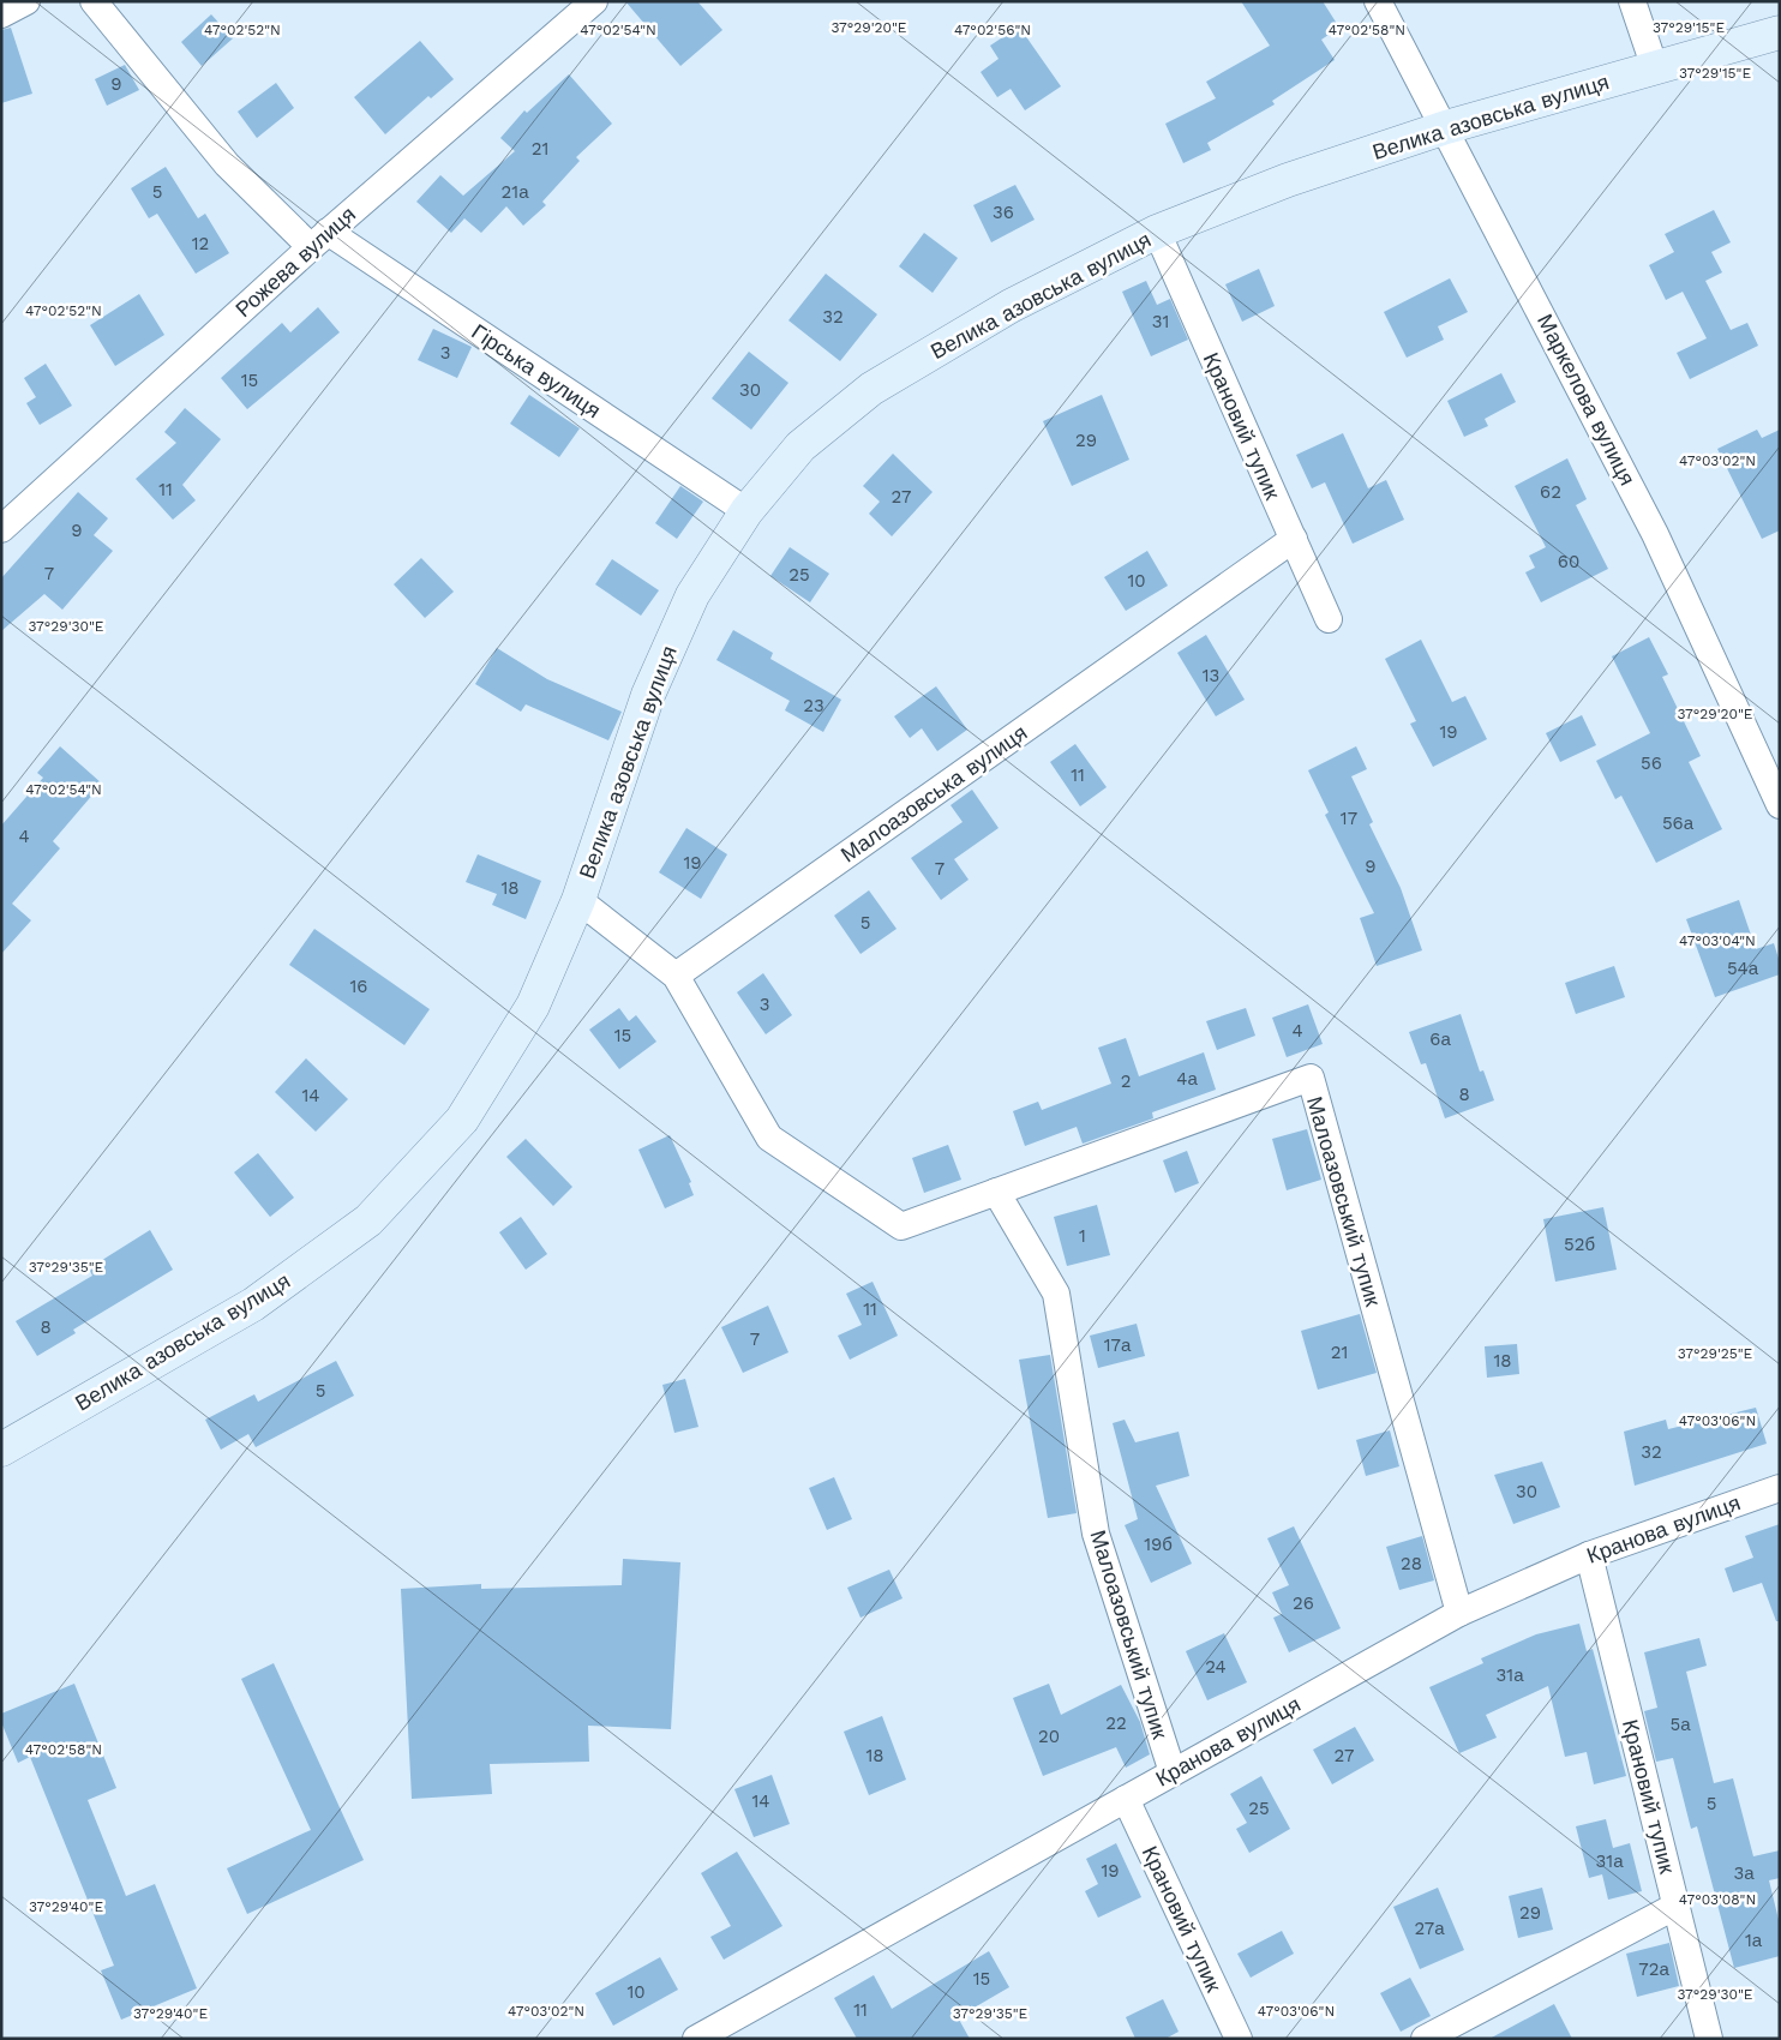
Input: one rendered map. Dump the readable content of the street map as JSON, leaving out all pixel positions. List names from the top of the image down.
{
  "streets": {
    "street": [
      "Велика азовська вулиця",
      "Рожева вулиця",
      "Гірська вулиця",
      "Маркелова вулиця",
      "Крановий тупик",
      "Малоазовська вулиця",
      "Малоазовський тупик",
      "Кранова вулиця"
    ]
  },
  "crossings": [
    ["Велика азовська вулиця", "Гірська вулиця"],
    ["Велика азовська вулиця", "Маркелова вулиця"],
    ["Велика азовська вулиця", "Крановий тупик"],
    ["Рожева вулиця", "Гірська вулиця"],
    ["Крановий тупик", "Малоазовська вулиця"],
    ["Крановий тупик", "Кранова вулиця"],
    ["Малоазовська вулиця", "Малоазовський тупик"],
    ["Малоазовський тупик", "Кранова вулиця"]
  ],
  "house_numbers": [
    "9",
    "21",
    "5",
    "21а",
    "36",
    "12",
    "32",
    "31",
    "3",
    "15",
    "30",
    "29",
    "11",
    "62",
    "27",
    "9",
    "60",
    "7",
    "25",
    "10",
    "13",
    "23",
    "19",
    "56",
    "11",
    "17",
    "56а",
    "4",
    "19",
    "9",
    "7",
    "18",
    "5",
    "54а",
    "16",
    "3",
    "4",
    "15",
    "6а",
    "4а",
    "2",
    "8",
    "14",
    "1",
    "52б",
    "11",
    "8",
    "7",
    "17а",
    "21",
    "18",
    "5",
    "32",
    "30",
    "19б",
    "28",
    "26",
    "24",
    "31а",
    "22",
    "5а",
    "20",
    "18",
    "27",
    "14",
    "5",
    "25",
    "31а",
    "19",
    "3а",
    "29",
    "27а",
    "1а",
    "72а",
    "15",
    "10",
    "11"
  ],
  "coordinates": [
    "37°29'20\"E",
    "37°29'15\"E",
    "47°02'54\"N",
    "47°02'56\"N",
    "47°02'52\"N",
    "47°02'58\"N",
    "47°03'02\"N",
    "37°29'30\"E",
    "47°03'04\"N",
    "37°29'35\"E",
    "37°29'25\"E",
    "47°03'06\"N",
    "47°03'08\"N",
    "37°29'40\"E"
  ]
}
